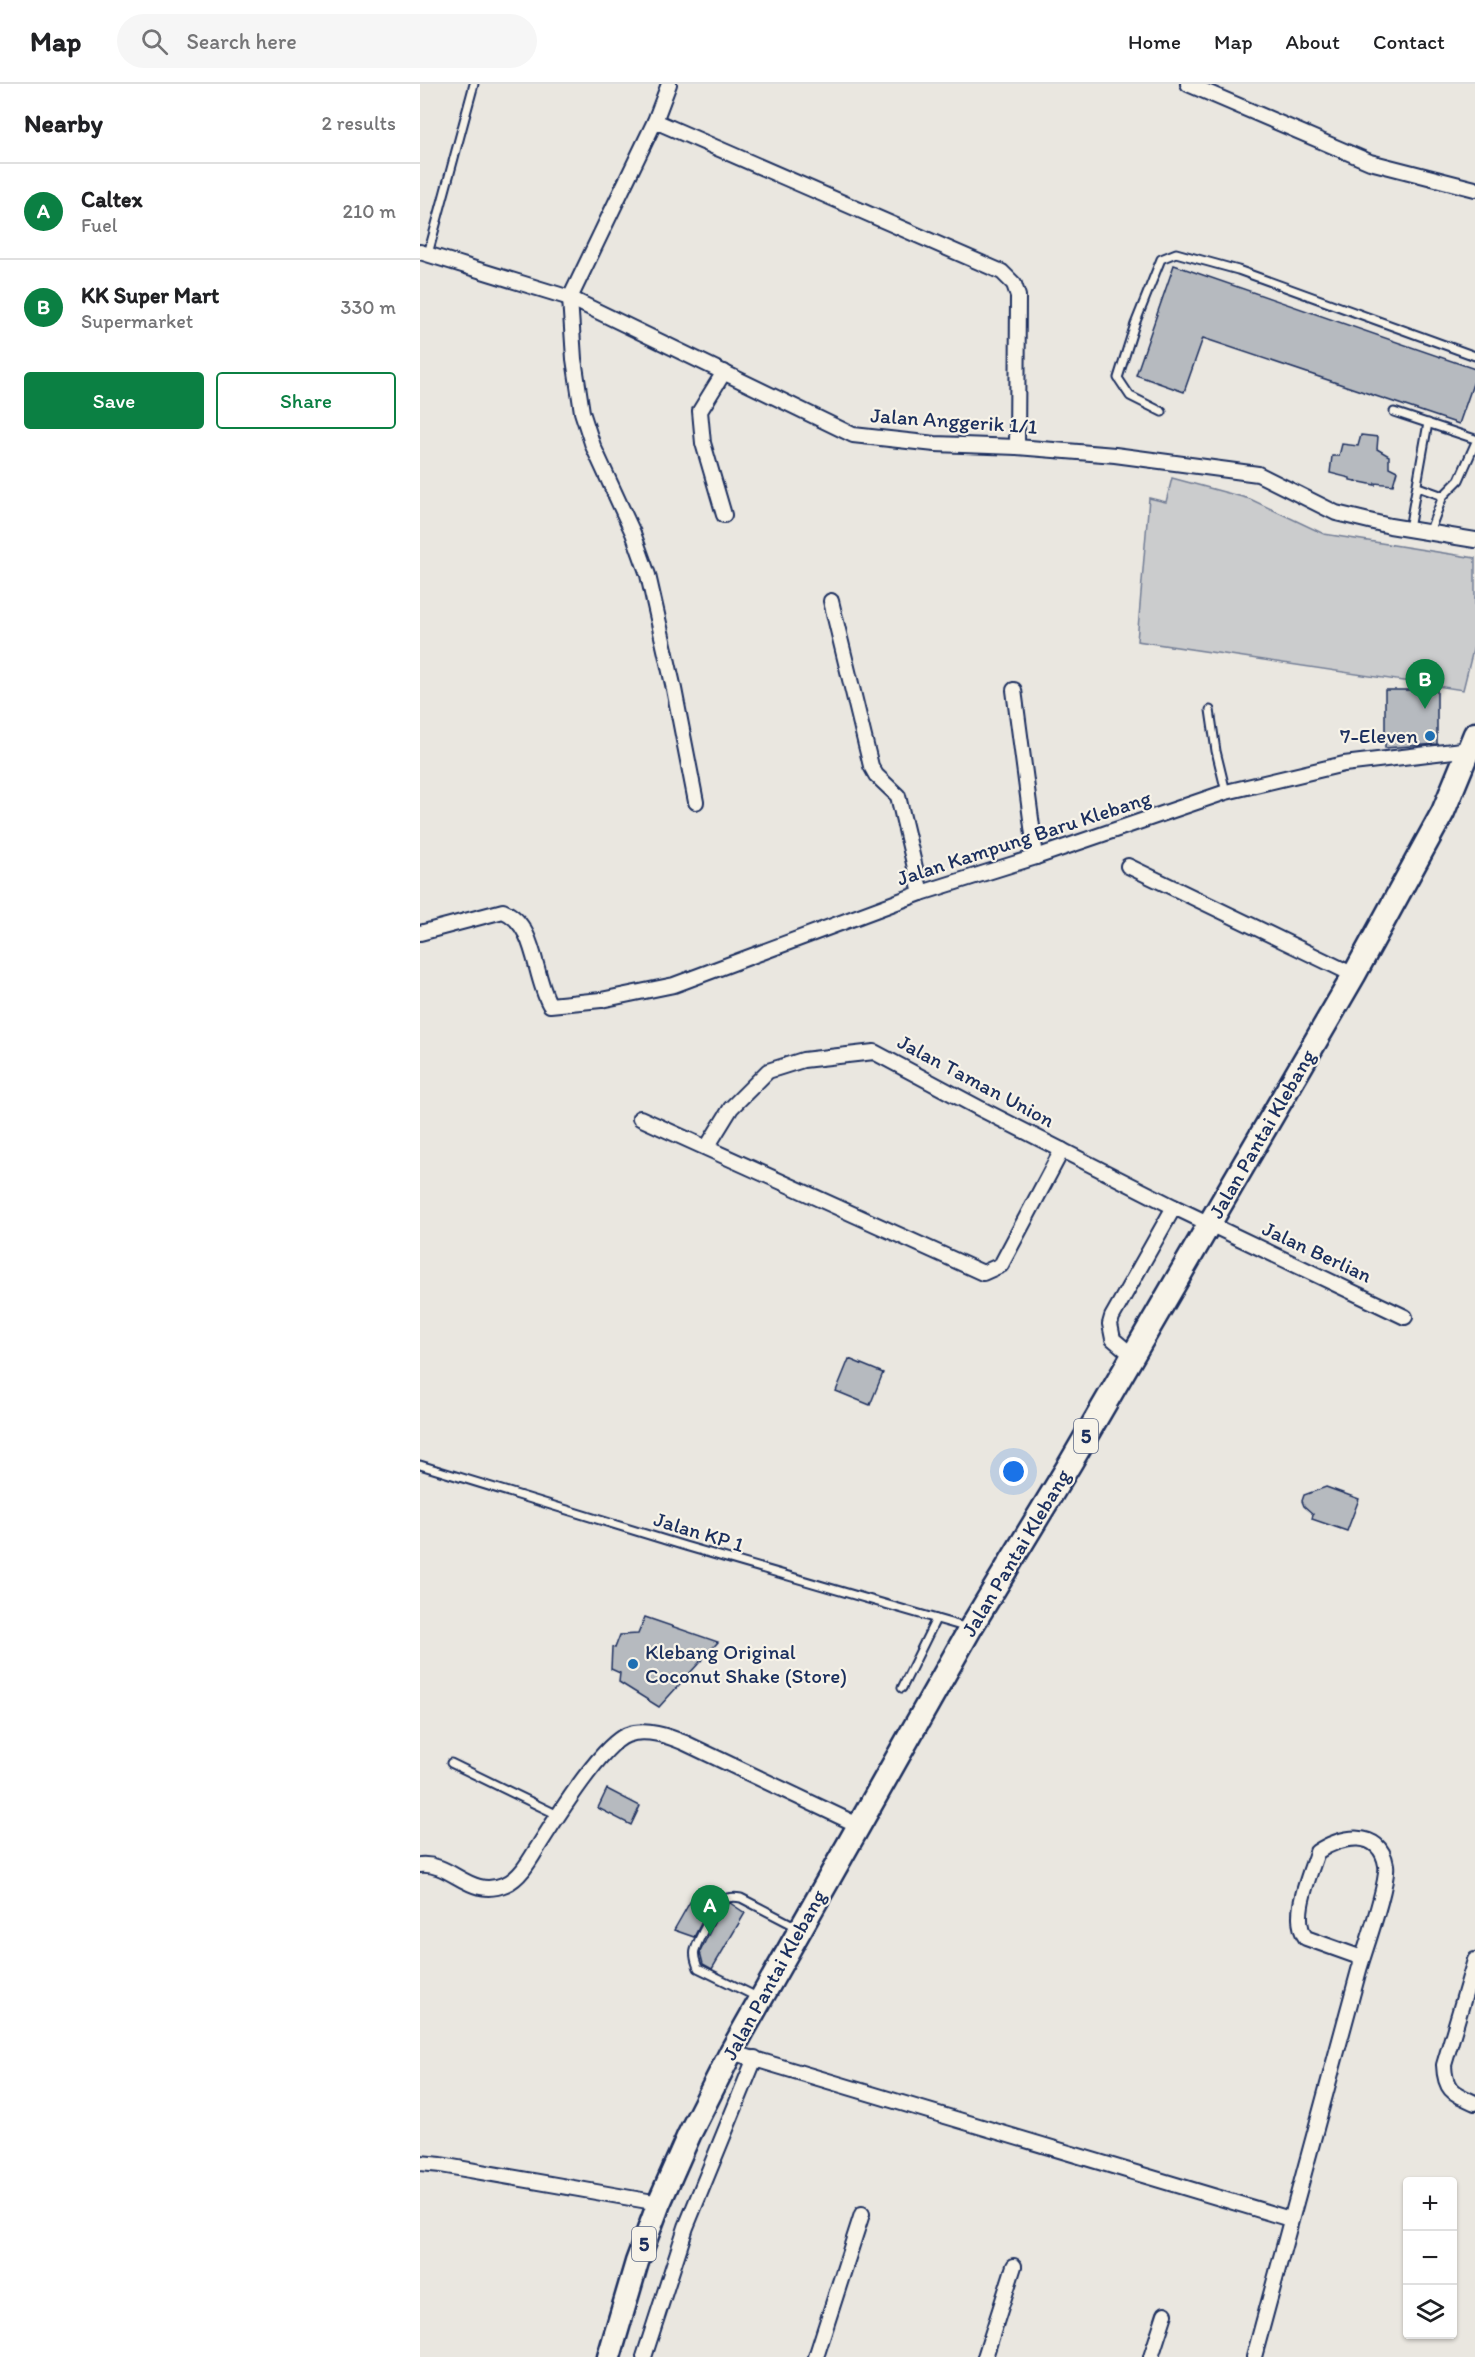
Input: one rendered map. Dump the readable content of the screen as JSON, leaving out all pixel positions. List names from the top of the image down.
{
  "streets": {
    "highway": ["Jalan Pantai Klebang", "5"],
    "street": [
      "Jalan Anggerik 1/1",
      "Jalan Kampung Baru Klebang",
      "Jalan Taman Union",
      "Jalan Berlian"
    ],
    "lane": ["Jalan KP 1"]
  },
  "crossings": [
    ["Jalan Kampung Baru Klebang", "Jalan Pantai Klebang"],
    ["Jalan Taman Union", "Jalan Pantai Klebang"],
    ["Jalan Taman Union", "Jalan Berlian"],
    ["Jalan Pantai Klebang", "Jalan Berlian"],
    ["Jalan Pantai Klebang", "Jalan KP 1"]
  ],
  "places": ["7-Eleven", "Klebang Original Coconut Shake (Store)"],
  "page": {
    "header": "Map",
    "search": "Search here",
    "nav": [
      "Home",
      "Map",
      "About",
      "Contact"
    ],
    "heading": ["Nearby", "2 results"],
    "list": [
      {
        "mark": "A",
        "name": "Caltex",
        "note": "Fuel",
        "value": "210 m"
      },
      {
        "mark": "B",
        "name": "KK Super Mart",
        "note": "Supermarket",
        "value": "330 m"
      }
    ],
    "buttons": ["Save", "Share"],
    "pins": ["B", "A"],
    "map_buttons": ["+", "−"]
  }
}
